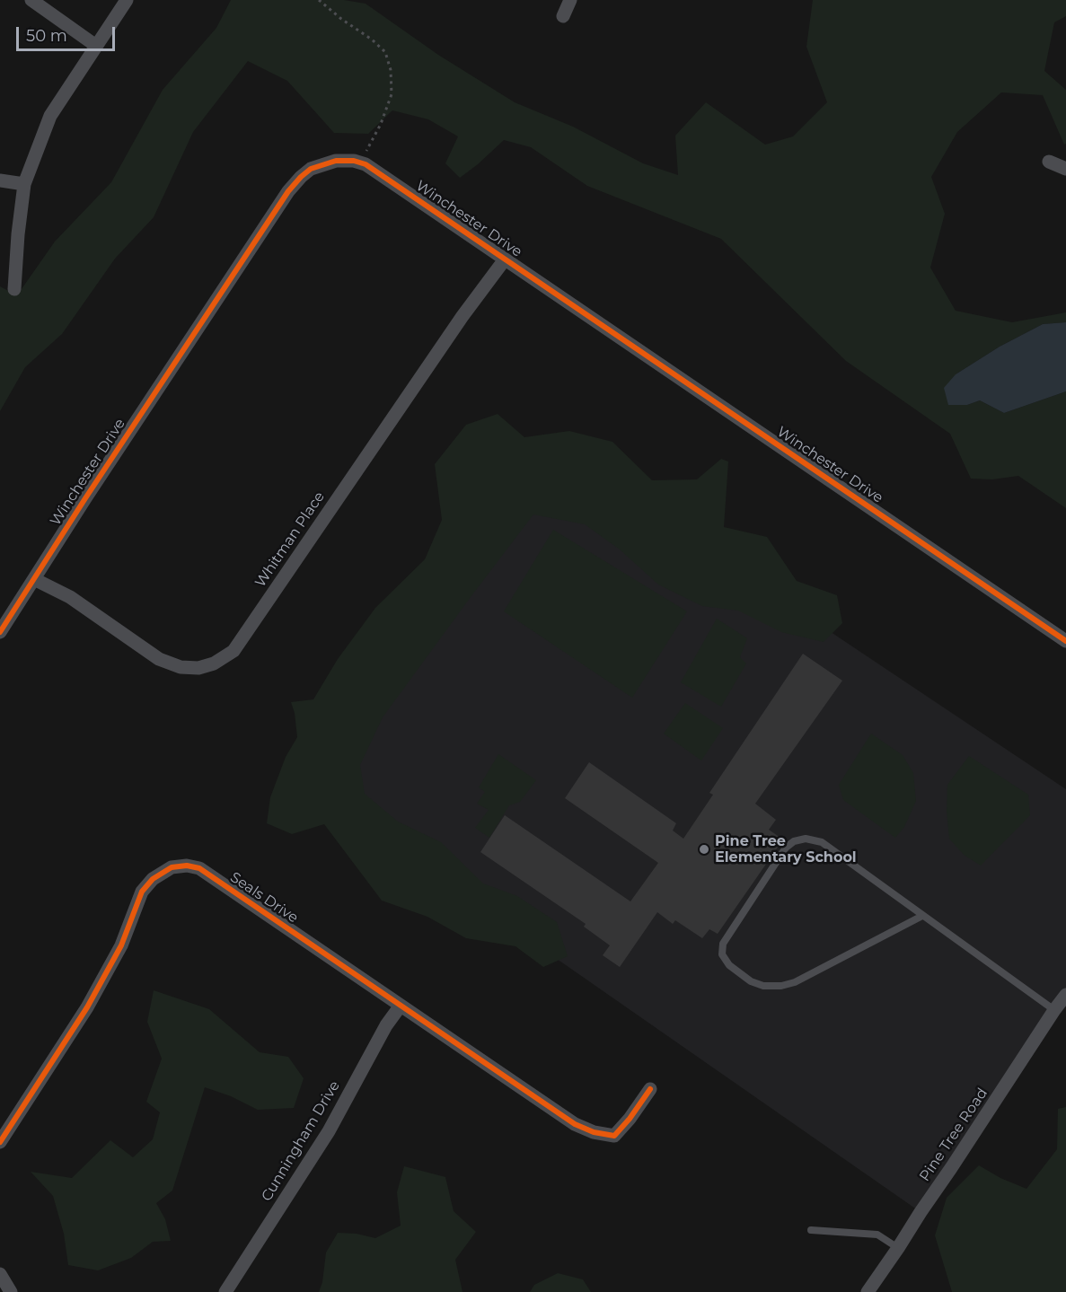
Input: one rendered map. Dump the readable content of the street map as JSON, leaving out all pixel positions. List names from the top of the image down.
{
  "streets": {
    "street": [
      "Winchester Drive",
      "Whitman Place",
      "Seals Drive",
      "Pine Tree Road",
      "Cunningham Drive"
    ]
  },
  "crossings": [
    ["Winchester Drive", "Whitman Place"],
    ["Seals Drive", "Cunningham Drive"]
  ],
  "places": ["Pine Tree Elementary School"],
  "scale_bar": "50 m"
}
